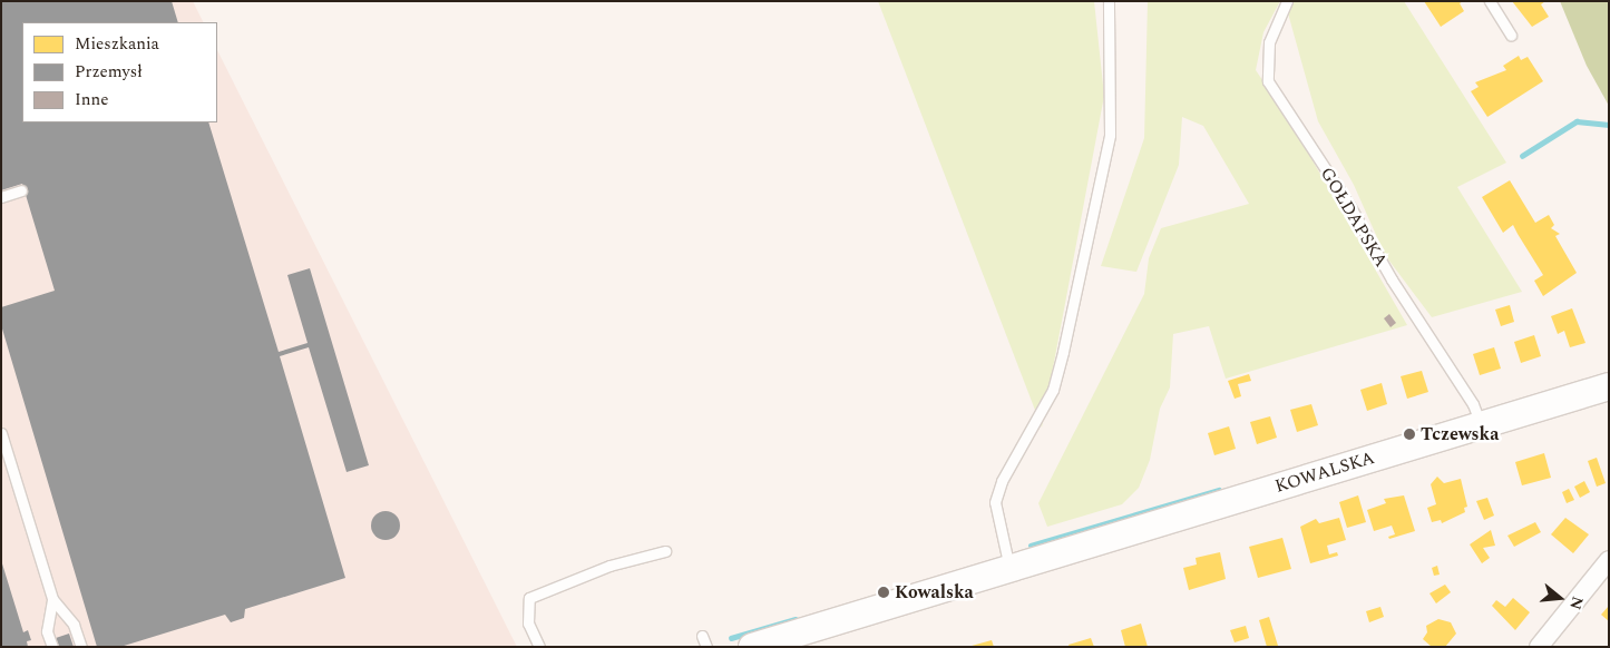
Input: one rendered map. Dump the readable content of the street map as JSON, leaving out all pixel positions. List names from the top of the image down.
{
  "streets": {
    "street": ["KOWALSKA"],
    "lane": ["GOŁDAPSKA"]
  },
  "crossings": [
    ["GOŁDAPSKA", "KOWALSKA"]
  ],
  "places": ["Tczewska", "Kowalska"],
  "legend": ["Mieszkania", "Przemysł", "Inne"],
  "north": "right"
}
